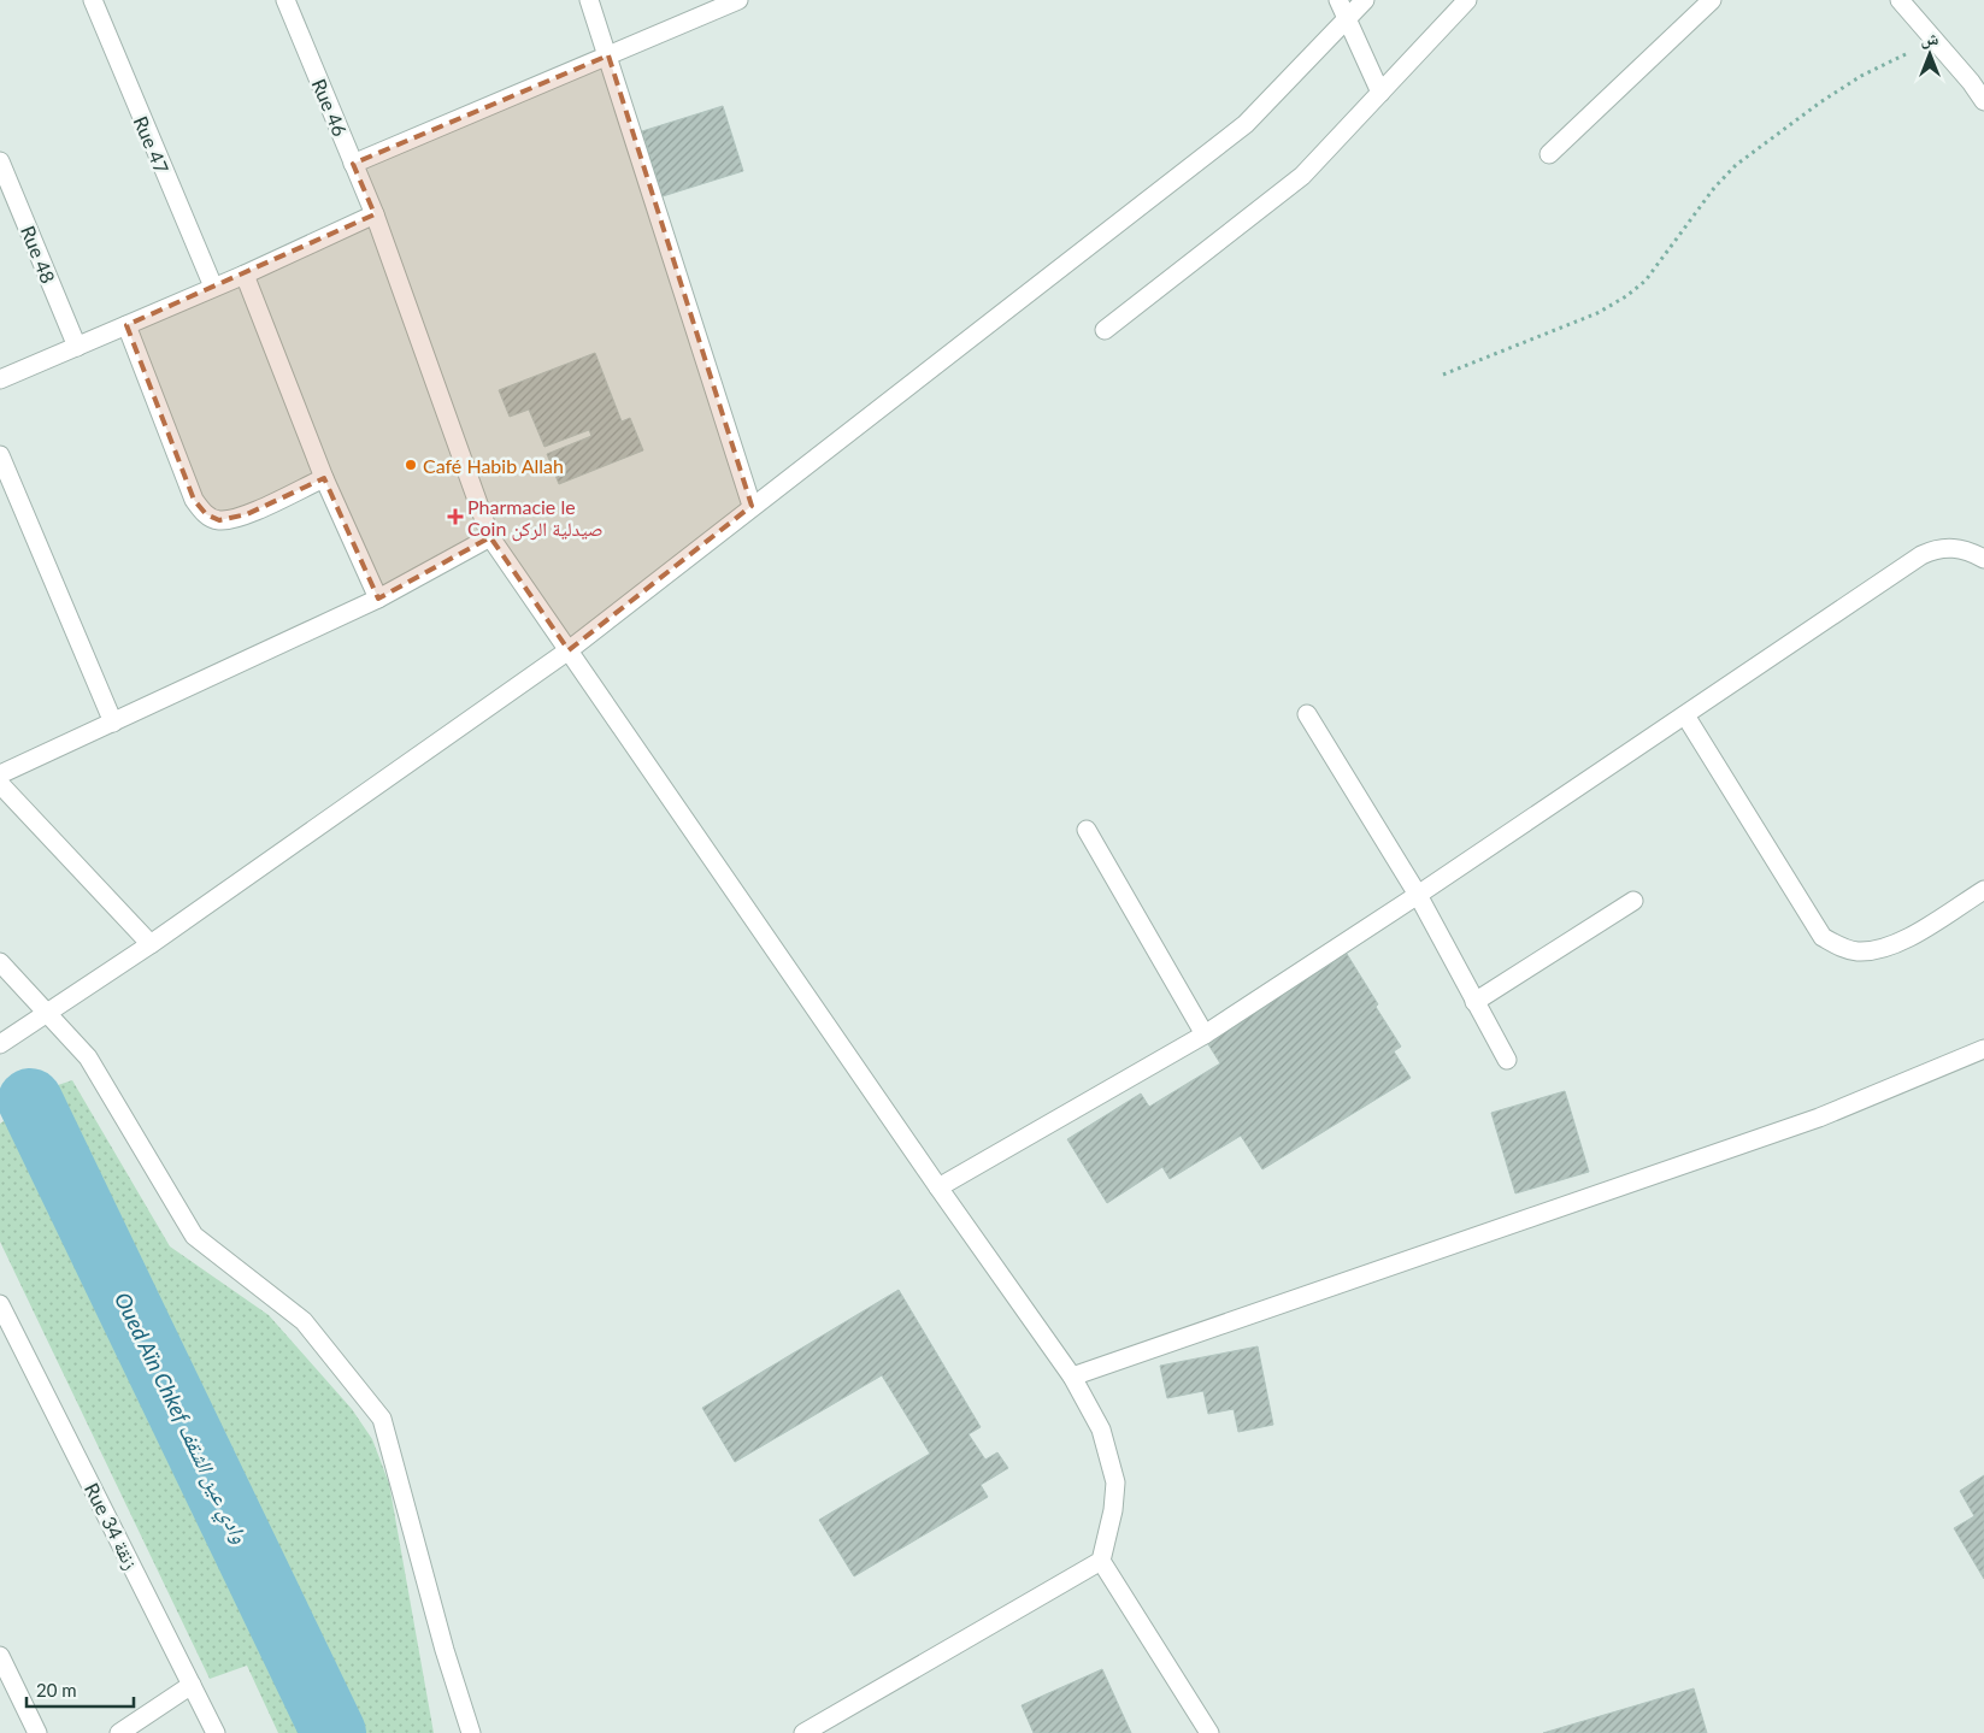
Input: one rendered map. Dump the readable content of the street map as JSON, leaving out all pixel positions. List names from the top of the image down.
{
  "streets": {
    "street": [
      "Rue 46",
      "Rue 47",
      "Rue 48",
      "Rue 34 زنقة"
    ]
  },
  "water": ["Oued Aïn Chkef وادي عين الشقف"],
  "places": {
    "other": ["Café Habib Allah"],
    "health": ["Pharmacie le Coin صيدلية الركن"]
  },
  "scale_bar": "20 m",
  "north": "top"
}
